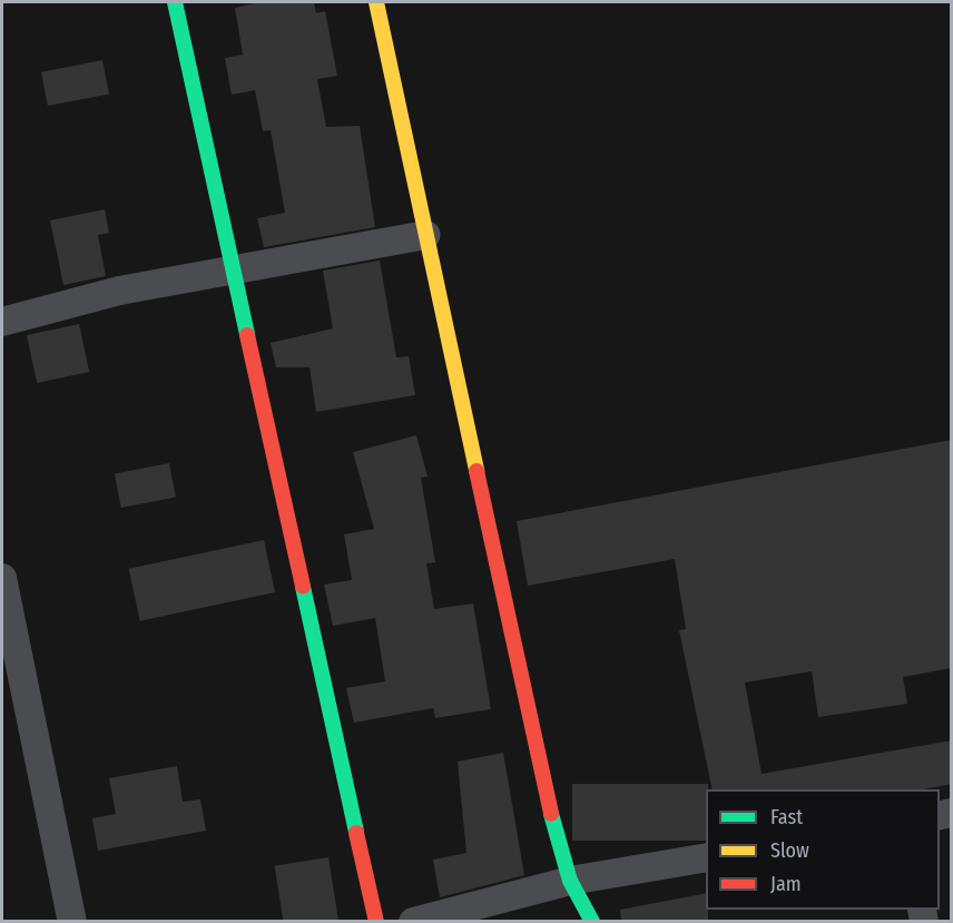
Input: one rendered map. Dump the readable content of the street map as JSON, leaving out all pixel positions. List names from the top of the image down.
{
  "legend": ["Fast", "Slow", "Jam"]
}
